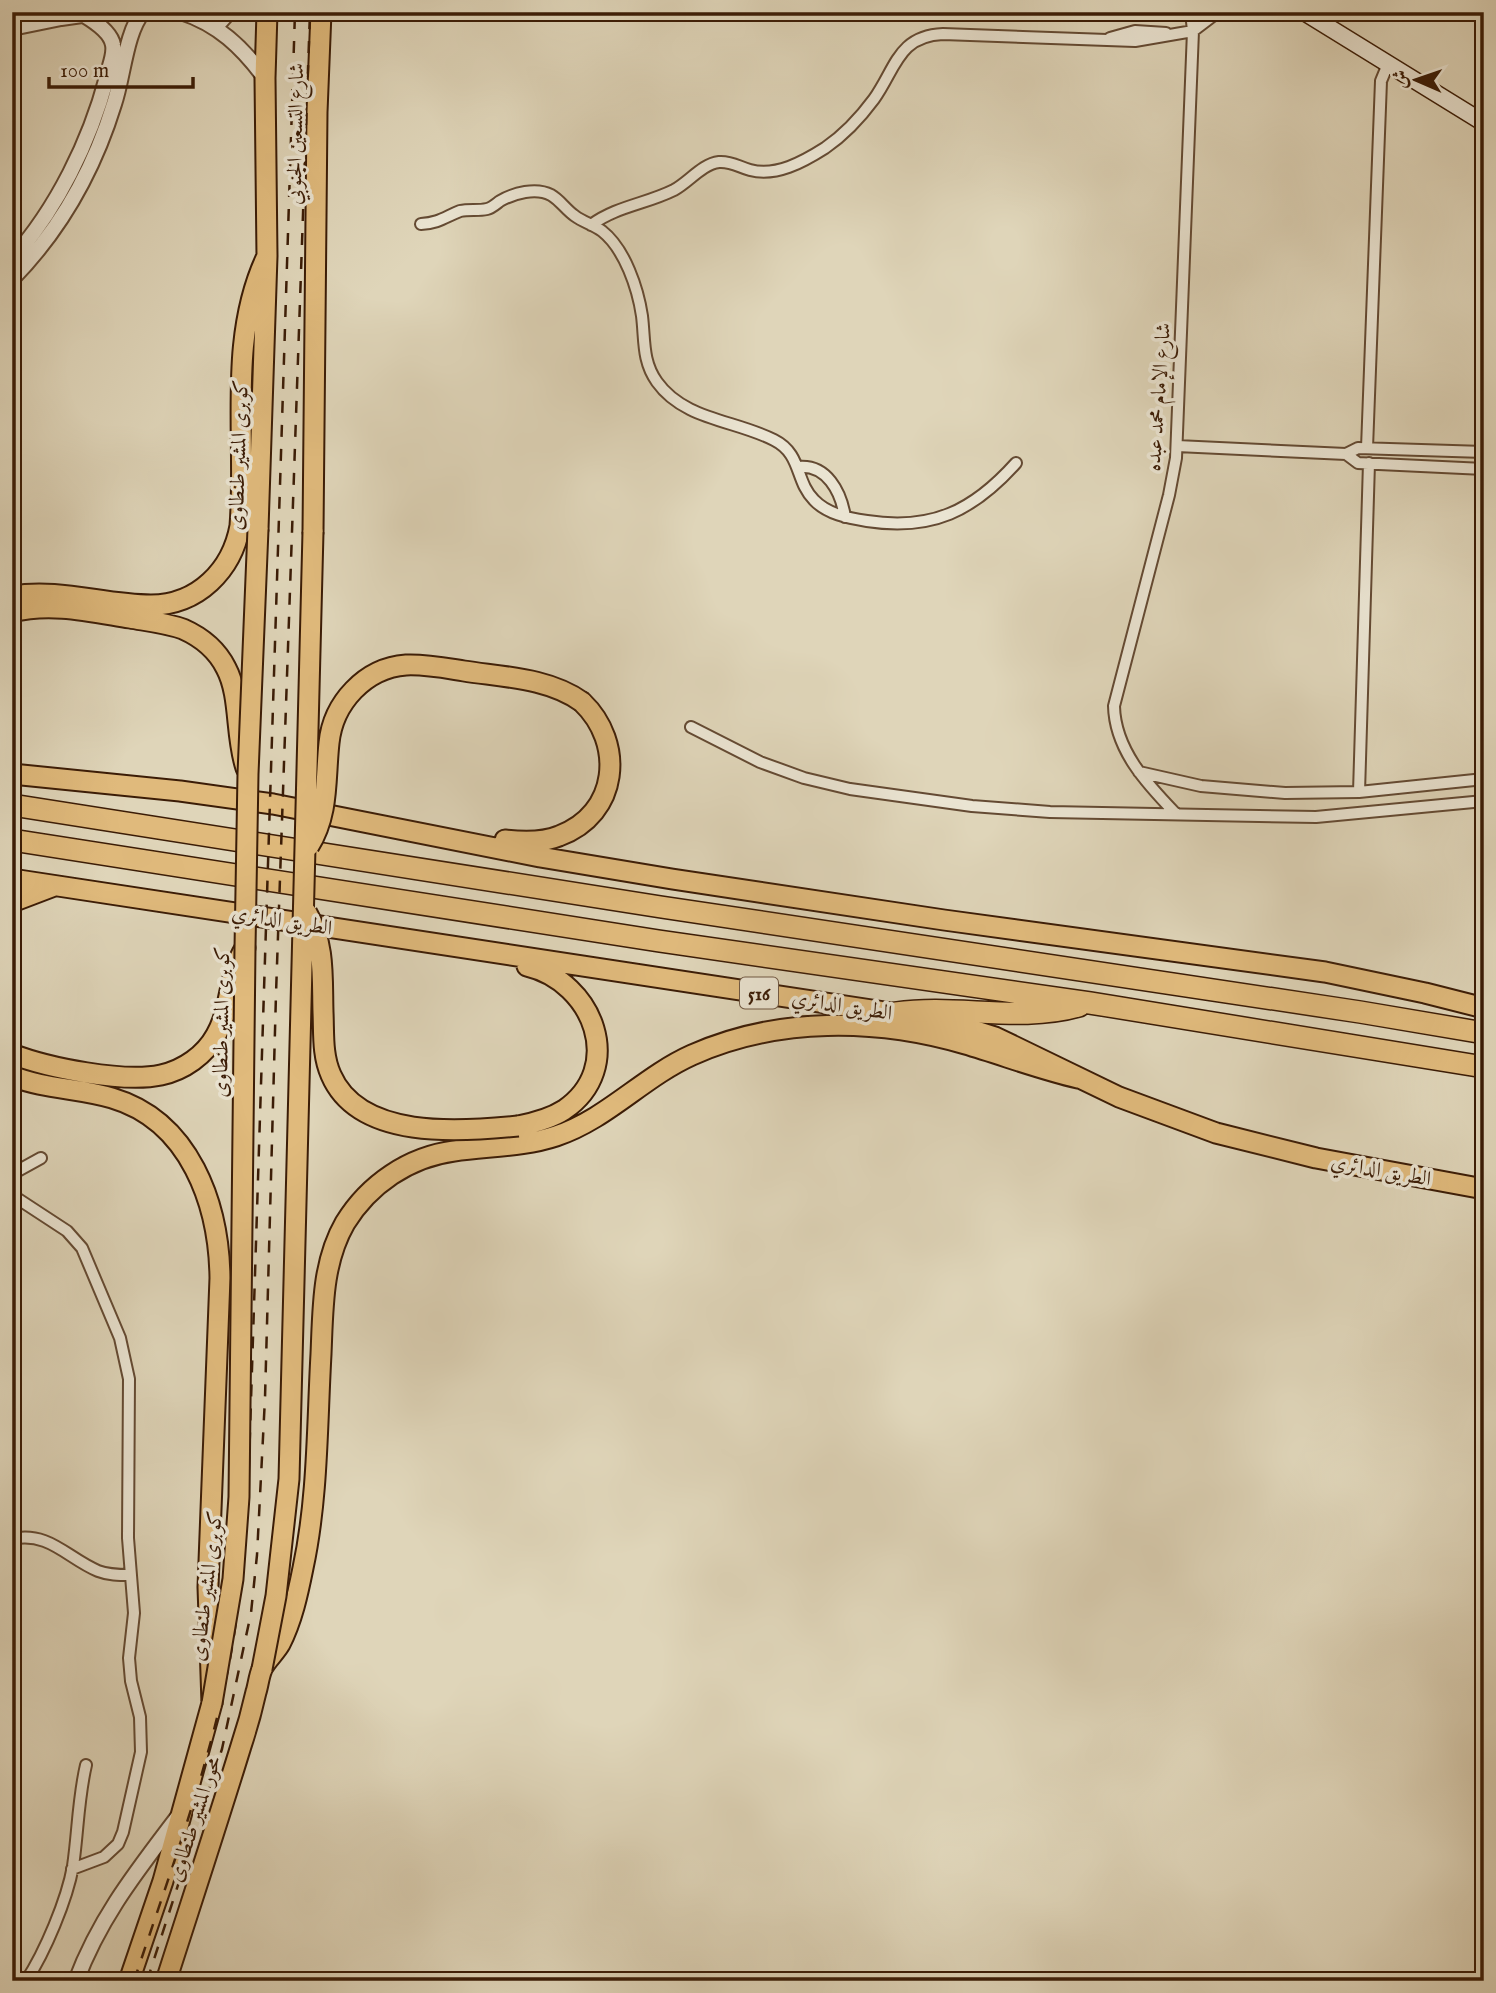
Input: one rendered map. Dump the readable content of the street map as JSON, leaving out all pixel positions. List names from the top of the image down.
{
  "streets": {
    "highway": [
      "شارع التسعين الجنوبي",
      "كوبرى المشير طنطاوى",
      "الطريق الدائري",
      "516",
      "محور المشير طنطاوى"
    ],
    "street": ["شارع الإمام محمد عبده"]
  },
  "crossings": [
    ["شارع التسعين الجنوبي", "كوبرى المشير طنطاوى"],
    ["كوبرى المشير طنطاوى", "محور المشير طنطاوى"]
  ],
  "scale_bar": "100 m",
  "north": "left"
}
